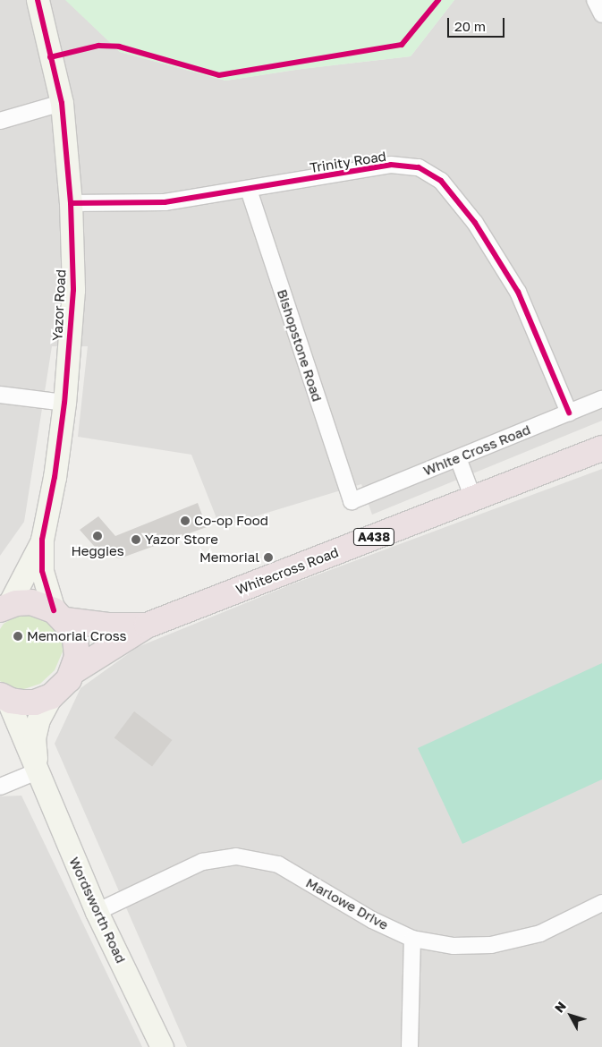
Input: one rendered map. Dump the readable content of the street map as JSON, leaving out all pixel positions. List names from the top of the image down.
{
  "streets": {
    "highway": ["A438", "Whitecross Road"],
    "street": [
      "Trinity Road",
      "Yazor Road",
      "Bishopstone Road",
      "White Cross Road",
      "Marlowe Drive",
      "Wordsworth Road"
    ]
  },
  "crossings": [
    ["Trinity Road", "Yazor Road"],
    ["Trinity Road", "Bishopstone Road"],
    ["Trinity Road", "White Cross Road"],
    ["Yazor Road", "A438"],
    ["Yazor Road", "Whitecross Road"],
    ["Bishopstone Road", "White Cross Road"],
    ["A438", "Whitecross Road"],
    ["A438", "Wordsworth Road"],
    ["Marlowe Drive", "Wordsworth Road"]
  ],
  "places": [
    "Co-op Food",
    "Heggies",
    "Yazor Store",
    "Memorial",
    "Memorial Cross"
  ],
  "scale_bar": "20 m",
  "north": "top left"
}
